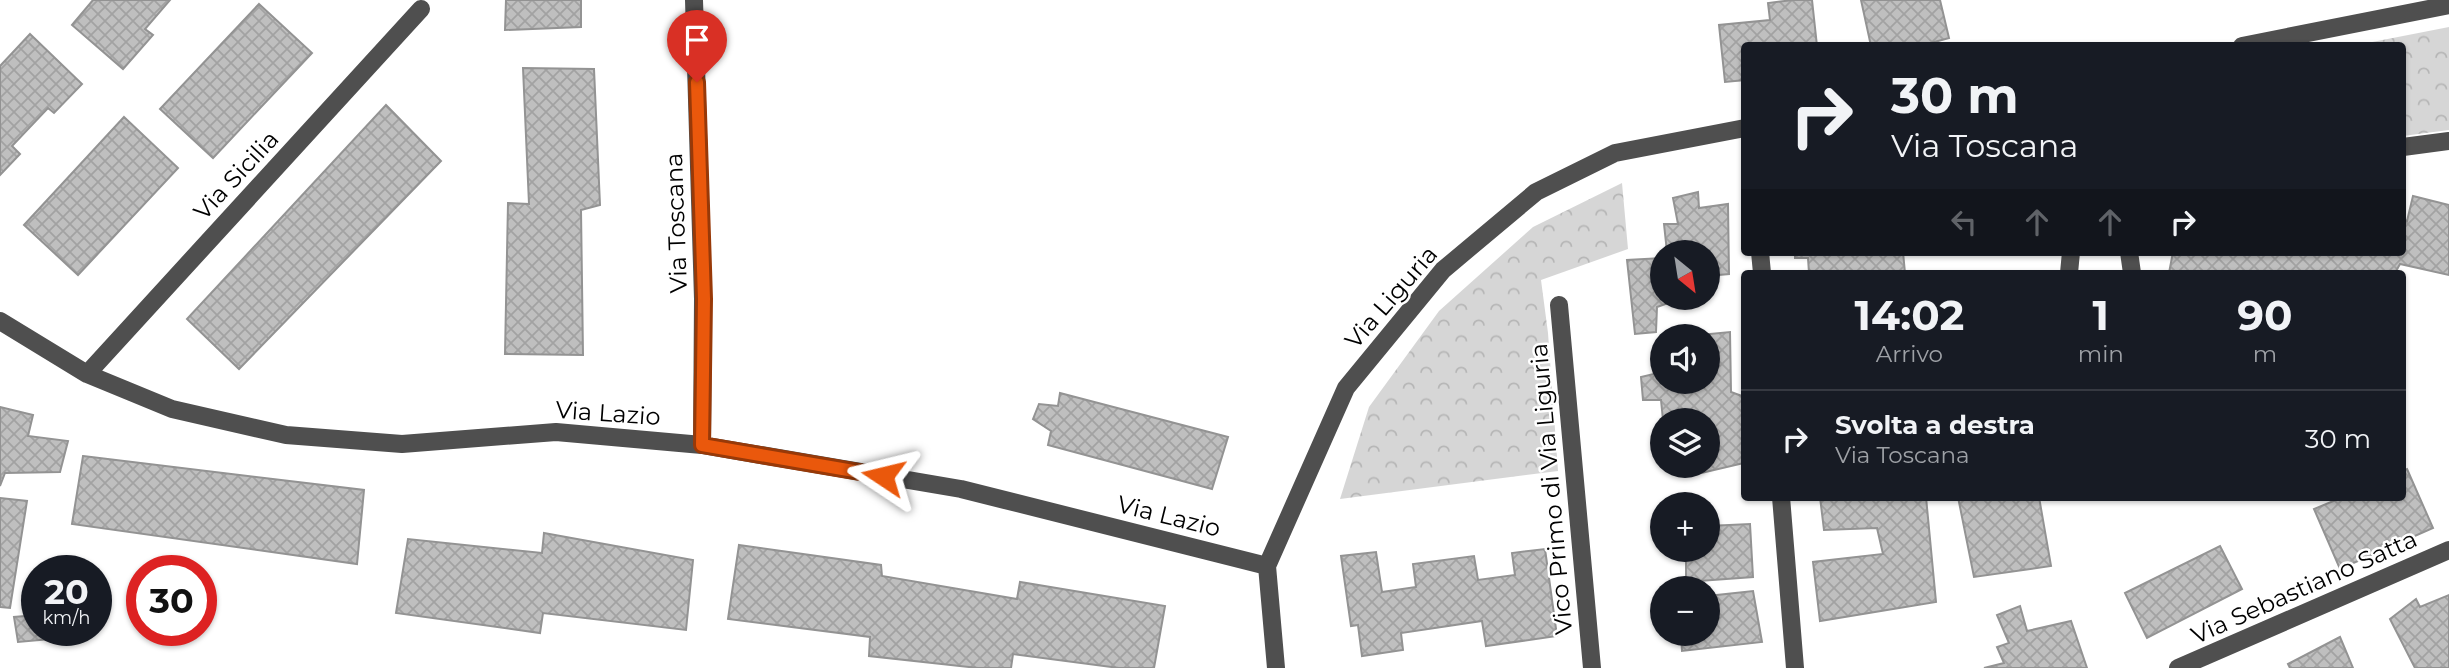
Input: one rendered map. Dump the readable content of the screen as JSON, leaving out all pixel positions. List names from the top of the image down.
{
  "streets": {
    "street": [
      "Via Sicilia",
      "Via Toscana",
      "Via Liguria",
      "Via Lazio",
      "Vico Primo di Via Liguria",
      "Via Sebastiano Satta"
    ]
  },
  "crossings": [
    ["Via Sicilia", "Via Lazio"],
    ["Via Toscana", "Via Lazio"],
    ["Via Liguria", "Via Lazio"]
  ],
  "north": "bottom right",
  "page": {
    "turn": ["30 m", "Via Toscana"],
    "map_buttons": ["+", "−"],
    "eta": [
      "14:02",
      "Arrivo",
      "1",
      "min",
      "90",
      "m"
    ],
    "list": [
      {
        "name": "Svolta a destra",
        "note": "Via Toscana",
        "value": "30 m"
      }
    ],
    "speed": "20 km/h",
    "limit": "30"
  }
}
